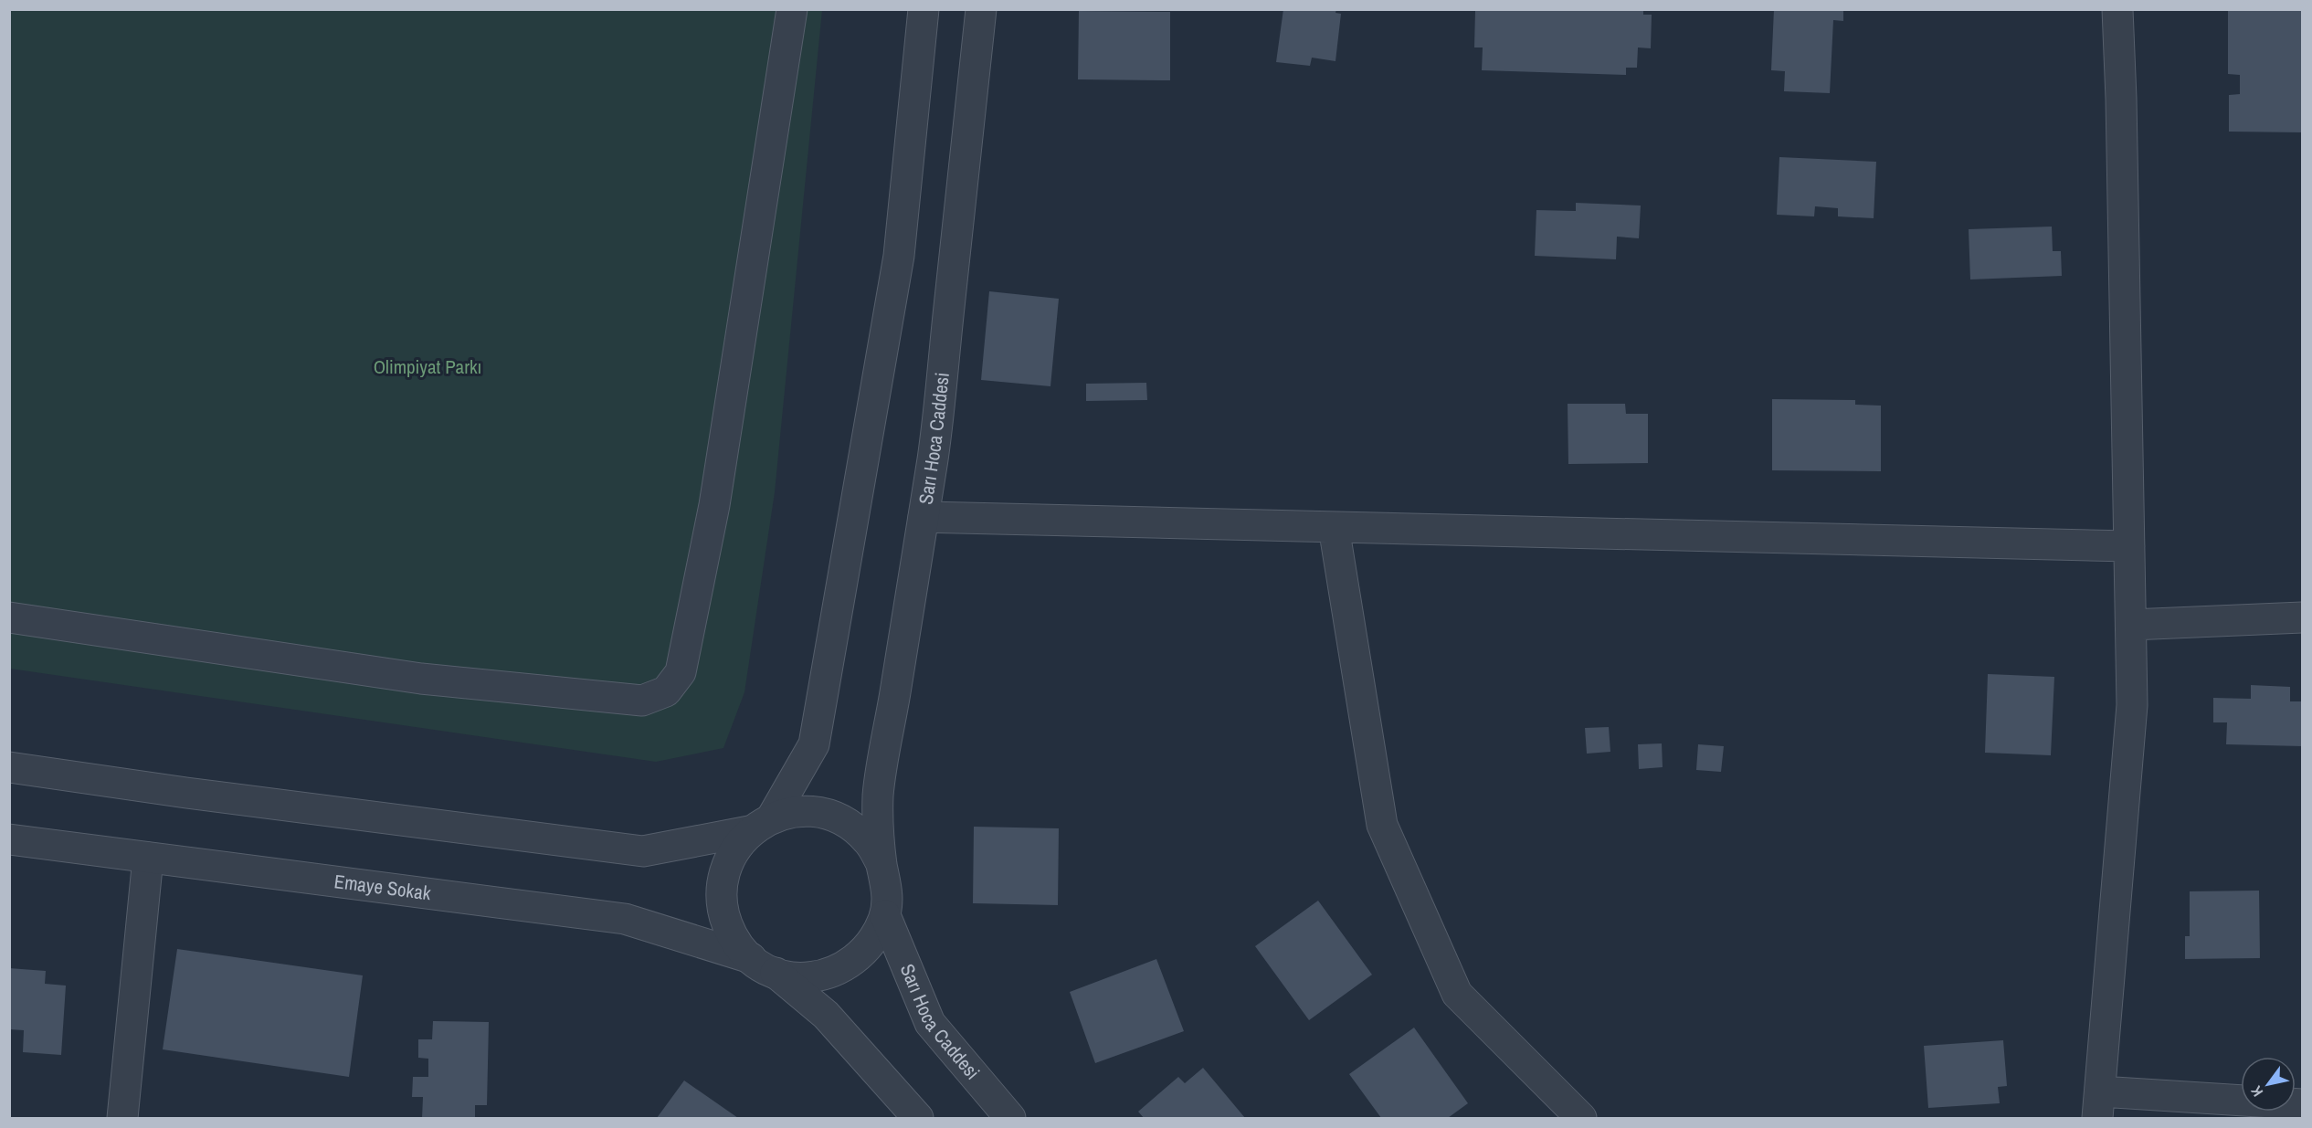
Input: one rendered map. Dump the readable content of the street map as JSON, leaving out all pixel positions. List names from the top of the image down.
{
  "streets": {
    "street": ["Sarı Hoca Caddesi", "Emaye Sokak"]
  },
  "crossings": [
    ["Sarı Hoca Caddesi", "Emaye Sokak"]
  ],
  "parks": ["Olimpiyat Parkı"],
  "north": "bottom left"
}
